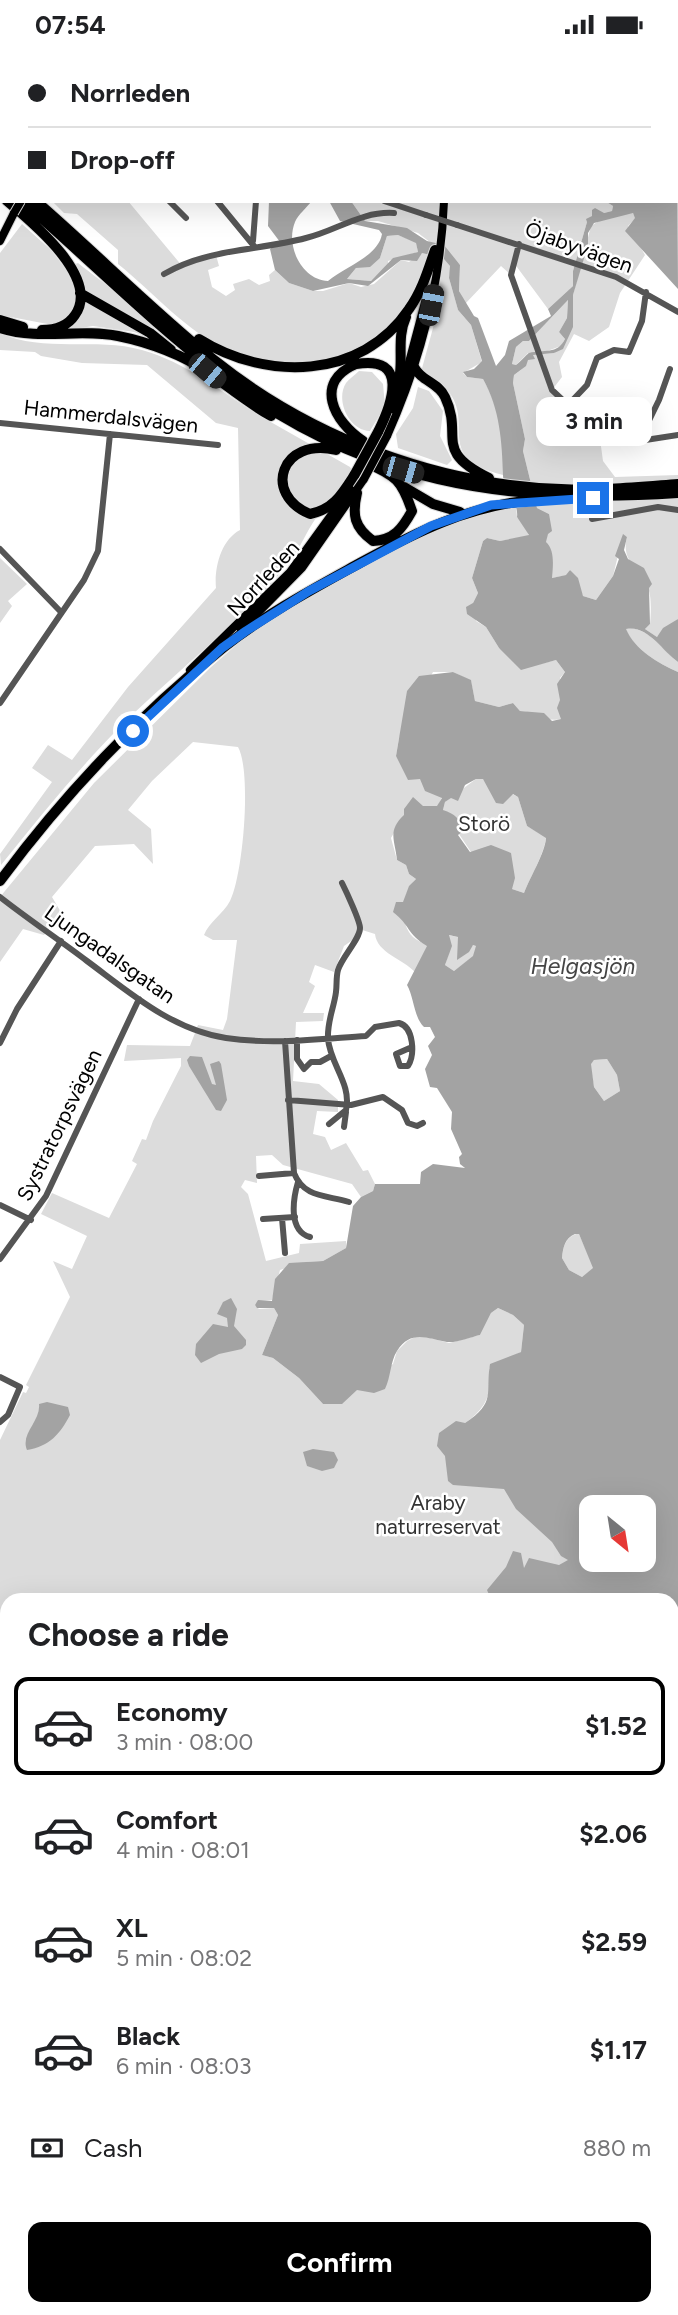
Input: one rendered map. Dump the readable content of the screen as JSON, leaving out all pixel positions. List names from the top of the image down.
{
  "streets": {
    "highway": ["Norrleden"],
    "street": [
      "Öjabyvägen",
      "Hammerdalsvägen",
      "Ljungadalsgatan",
      "Systratorpsvägen"
    ]
  },
  "crossings": [
    ["Ljungadalsgatan", "Systratorpsvägen"]
  ],
  "water": ["Helgasjön"],
  "parks": ["Storö", "Araby naturreservat"],
  "north": "bottom right",
  "page": {
    "status": "07:54",
    "banner": ["Norrleden", "Drop-off"],
    "bubble": "3 min",
    "heading": "Choose a ride",
    "list": [
      {
        "name": "Economy",
        "note": "3 min · 08:00",
        "value": "$1.52"
      },
      {
        "name": "Comfort",
        "note": "4 min · 08:01",
        "value": "$2.06"
      },
      {
        "name": "XL",
        "note": "5 min · 08:02",
        "value": "$2.59"
      },
      {
        "name": "Black",
        "note": "6 min · 08:03",
        "value": "$1.17"
      }
    ],
    "pay": ["Cash", "880 m"],
    "buttons": "Confirm"
  }
}
